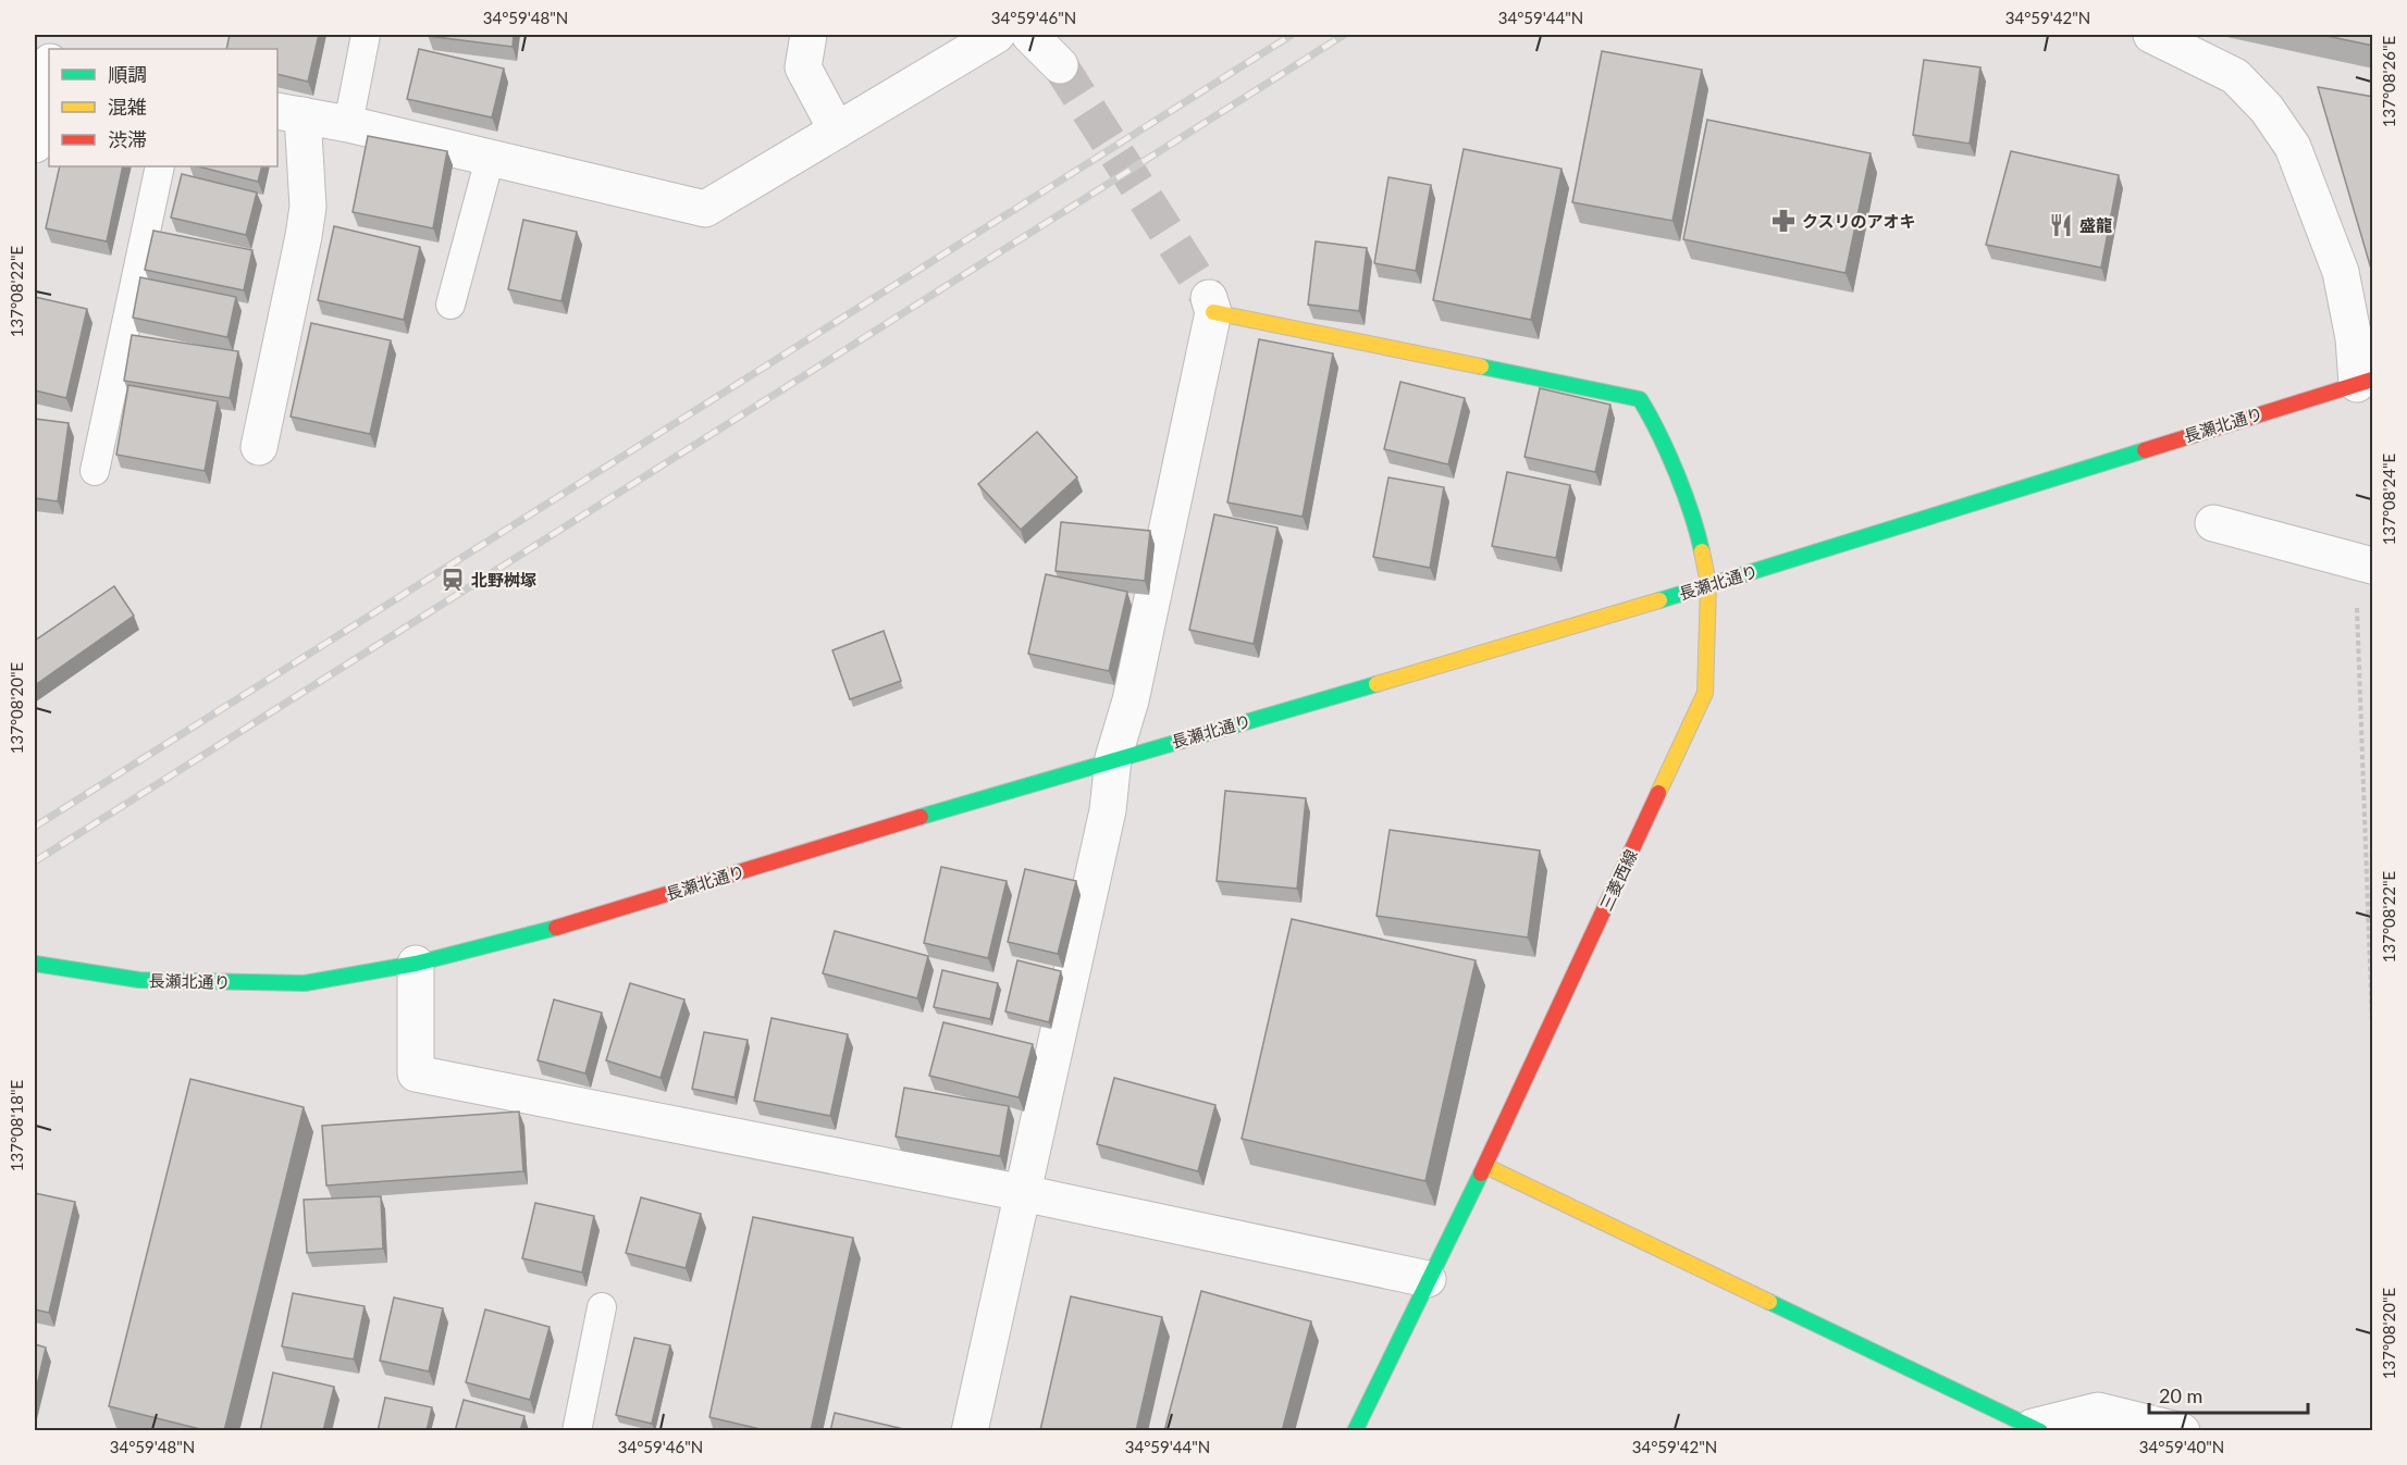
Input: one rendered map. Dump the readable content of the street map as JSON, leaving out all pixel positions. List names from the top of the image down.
{
  "streets": {
    "street": ["長瀬北通り", "三菱西線"]
  },
  "crossings": [
    ["長瀬北通り", "三菱西線"]
  ],
  "places": {
    "pharmacy": ["クスリのアオキ"],
    "restaurant": ["盛龍"],
    "station": ["北野桝塚"]
  },
  "legend": ["順調", "混雑", "渋滞"],
  "scale_bar": "20 m",
  "coordinates": [
    "34°59'48\"N",
    "34°59'46\"N",
    "34°59'44\"N",
    "34°59'42\"N",
    "137°08'26\"E",
    "137°08'22\"E",
    "137°08'24\"E",
    "137°08'20\"E",
    "137°08'18\"E",
    "34°59'40\"N"
  ]
}
